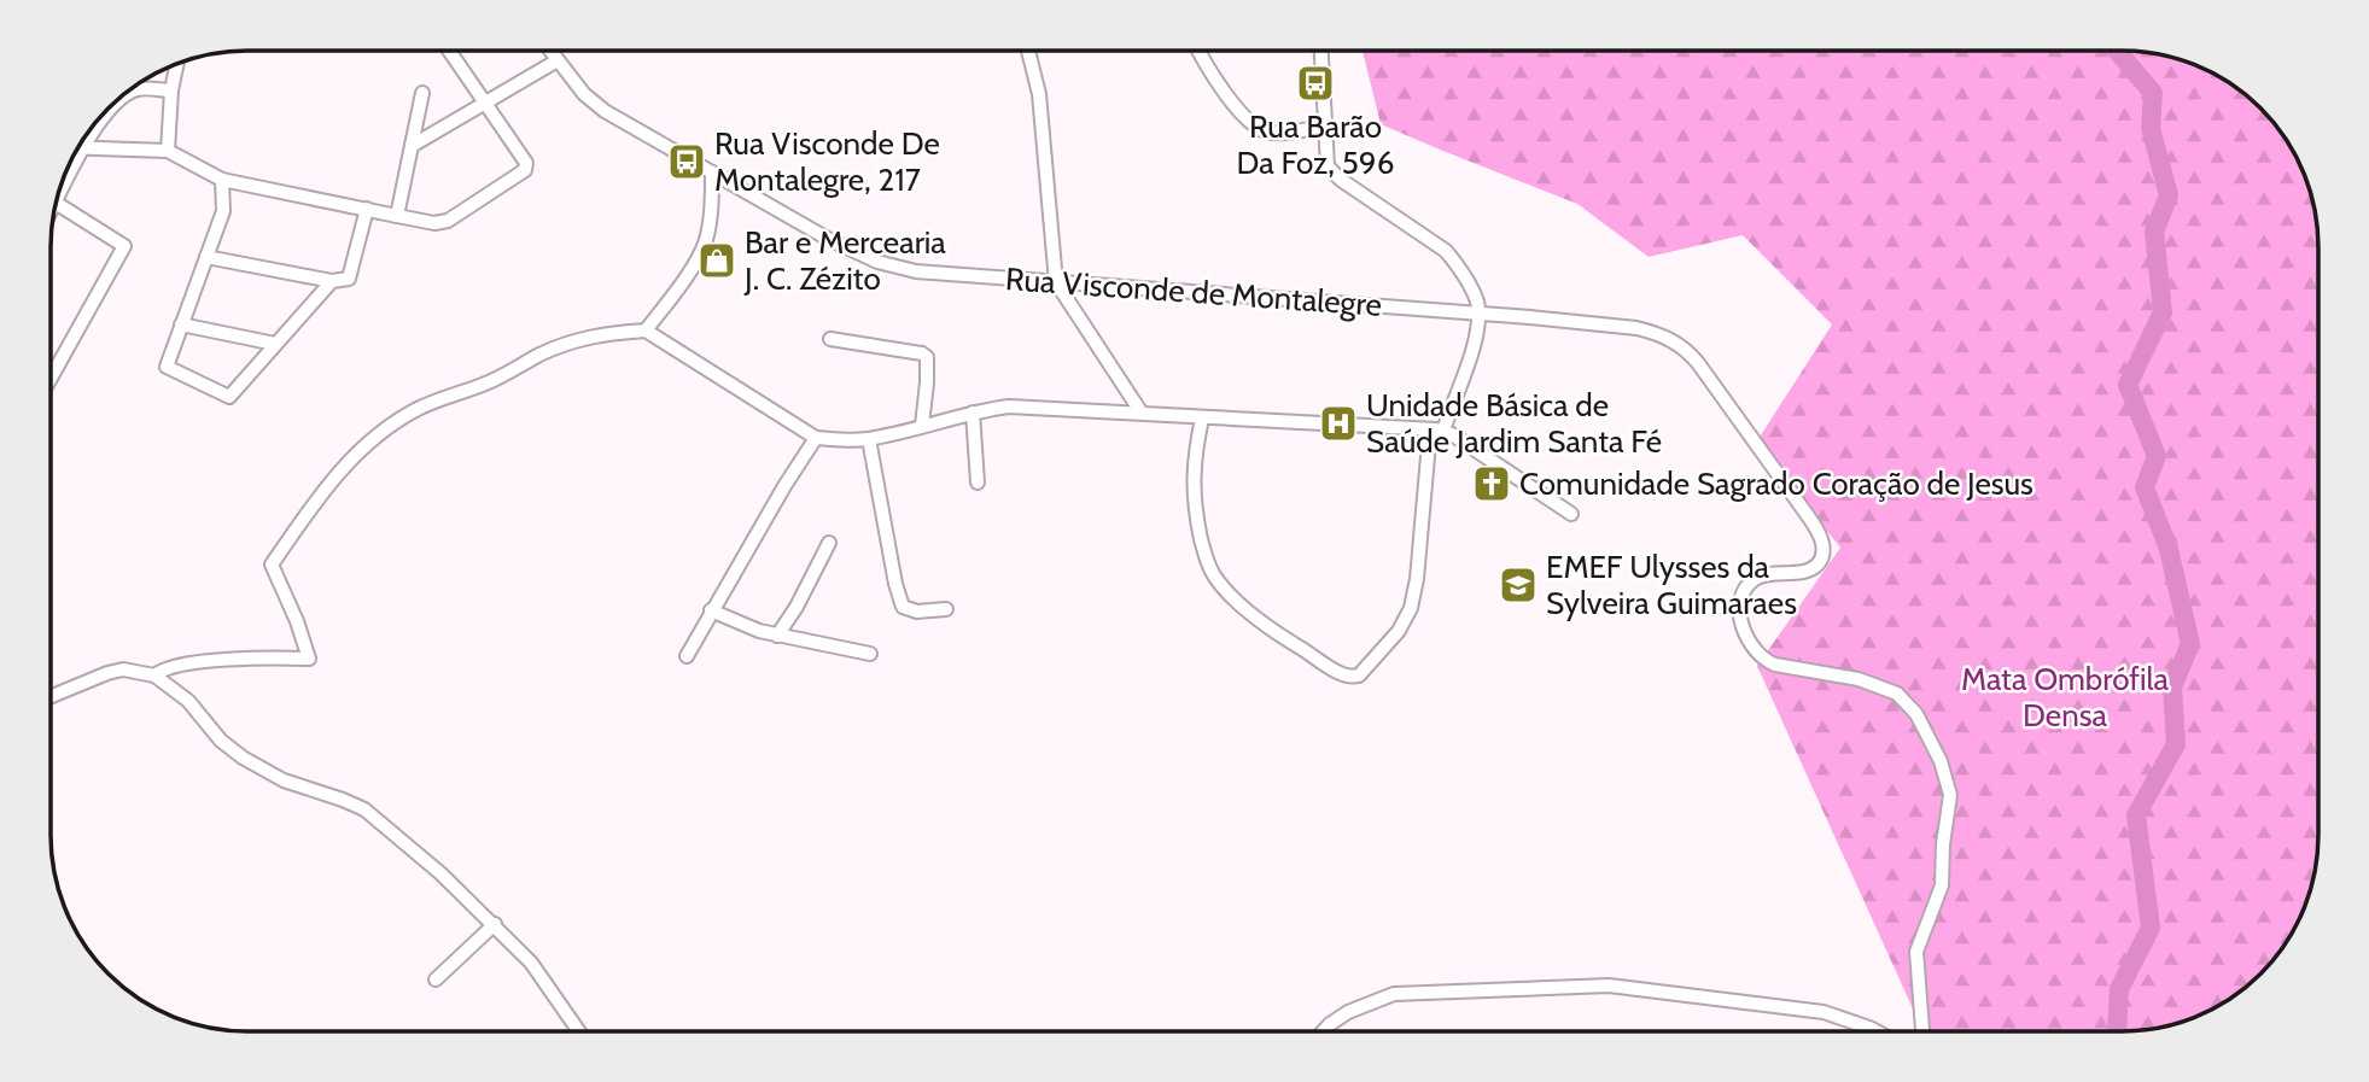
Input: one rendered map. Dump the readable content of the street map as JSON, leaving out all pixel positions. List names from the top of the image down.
{
  "streets": {
    "street": ["Rua Visconde de Montalegre"]
  },
  "parks": ["Mata Ombrófila Densa"],
  "places": {
    "bus stop": ["Rua Barão Da Foz, 596", "Rua Visconde De Montalegre, 217"],
    "shop": ["Bar e Mercearia J. C. Zézito"],
    "hospital": ["Unidade Básica de Saúde Jardim Santa Fé"],
    "church": ["Comunidade Sagrado Coração de Jesus"],
    "school or university": ["EMEF Ulysses da Sylveira Guimaraes"]
  }
}
